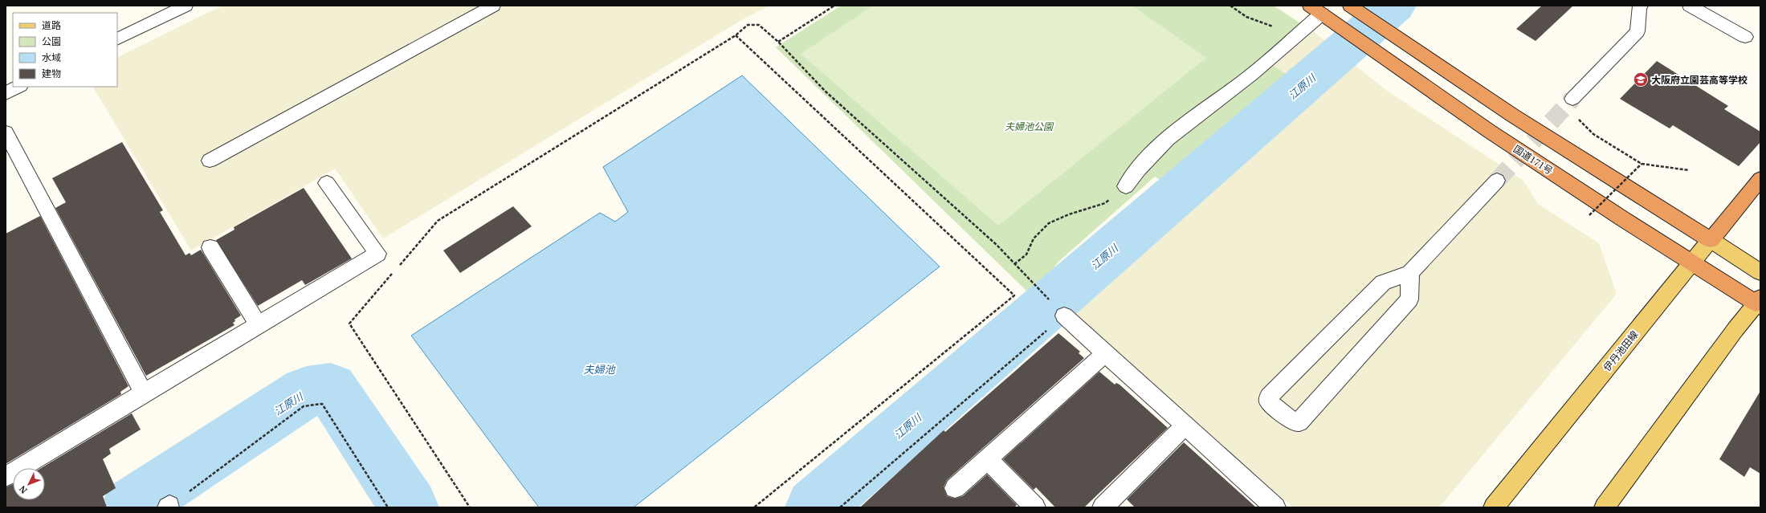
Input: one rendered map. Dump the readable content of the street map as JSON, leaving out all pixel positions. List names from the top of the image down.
{
  "streets": {
    "highway": ["国道171号"],
    "main road": ["伊丹池田線"]
  },
  "crossings": [
    ["国道171号", "伊丹池田線"]
  ],
  "water": ["江原川", "夫婦池"],
  "parks": ["夫婦池公園"],
  "places": {
    "school or university": ["大阪府立園芸高等学校"]
  },
  "legend": [
    "道路",
    "公園",
    "水域",
    "建物"
  ],
  "north": "bottom left"
}
